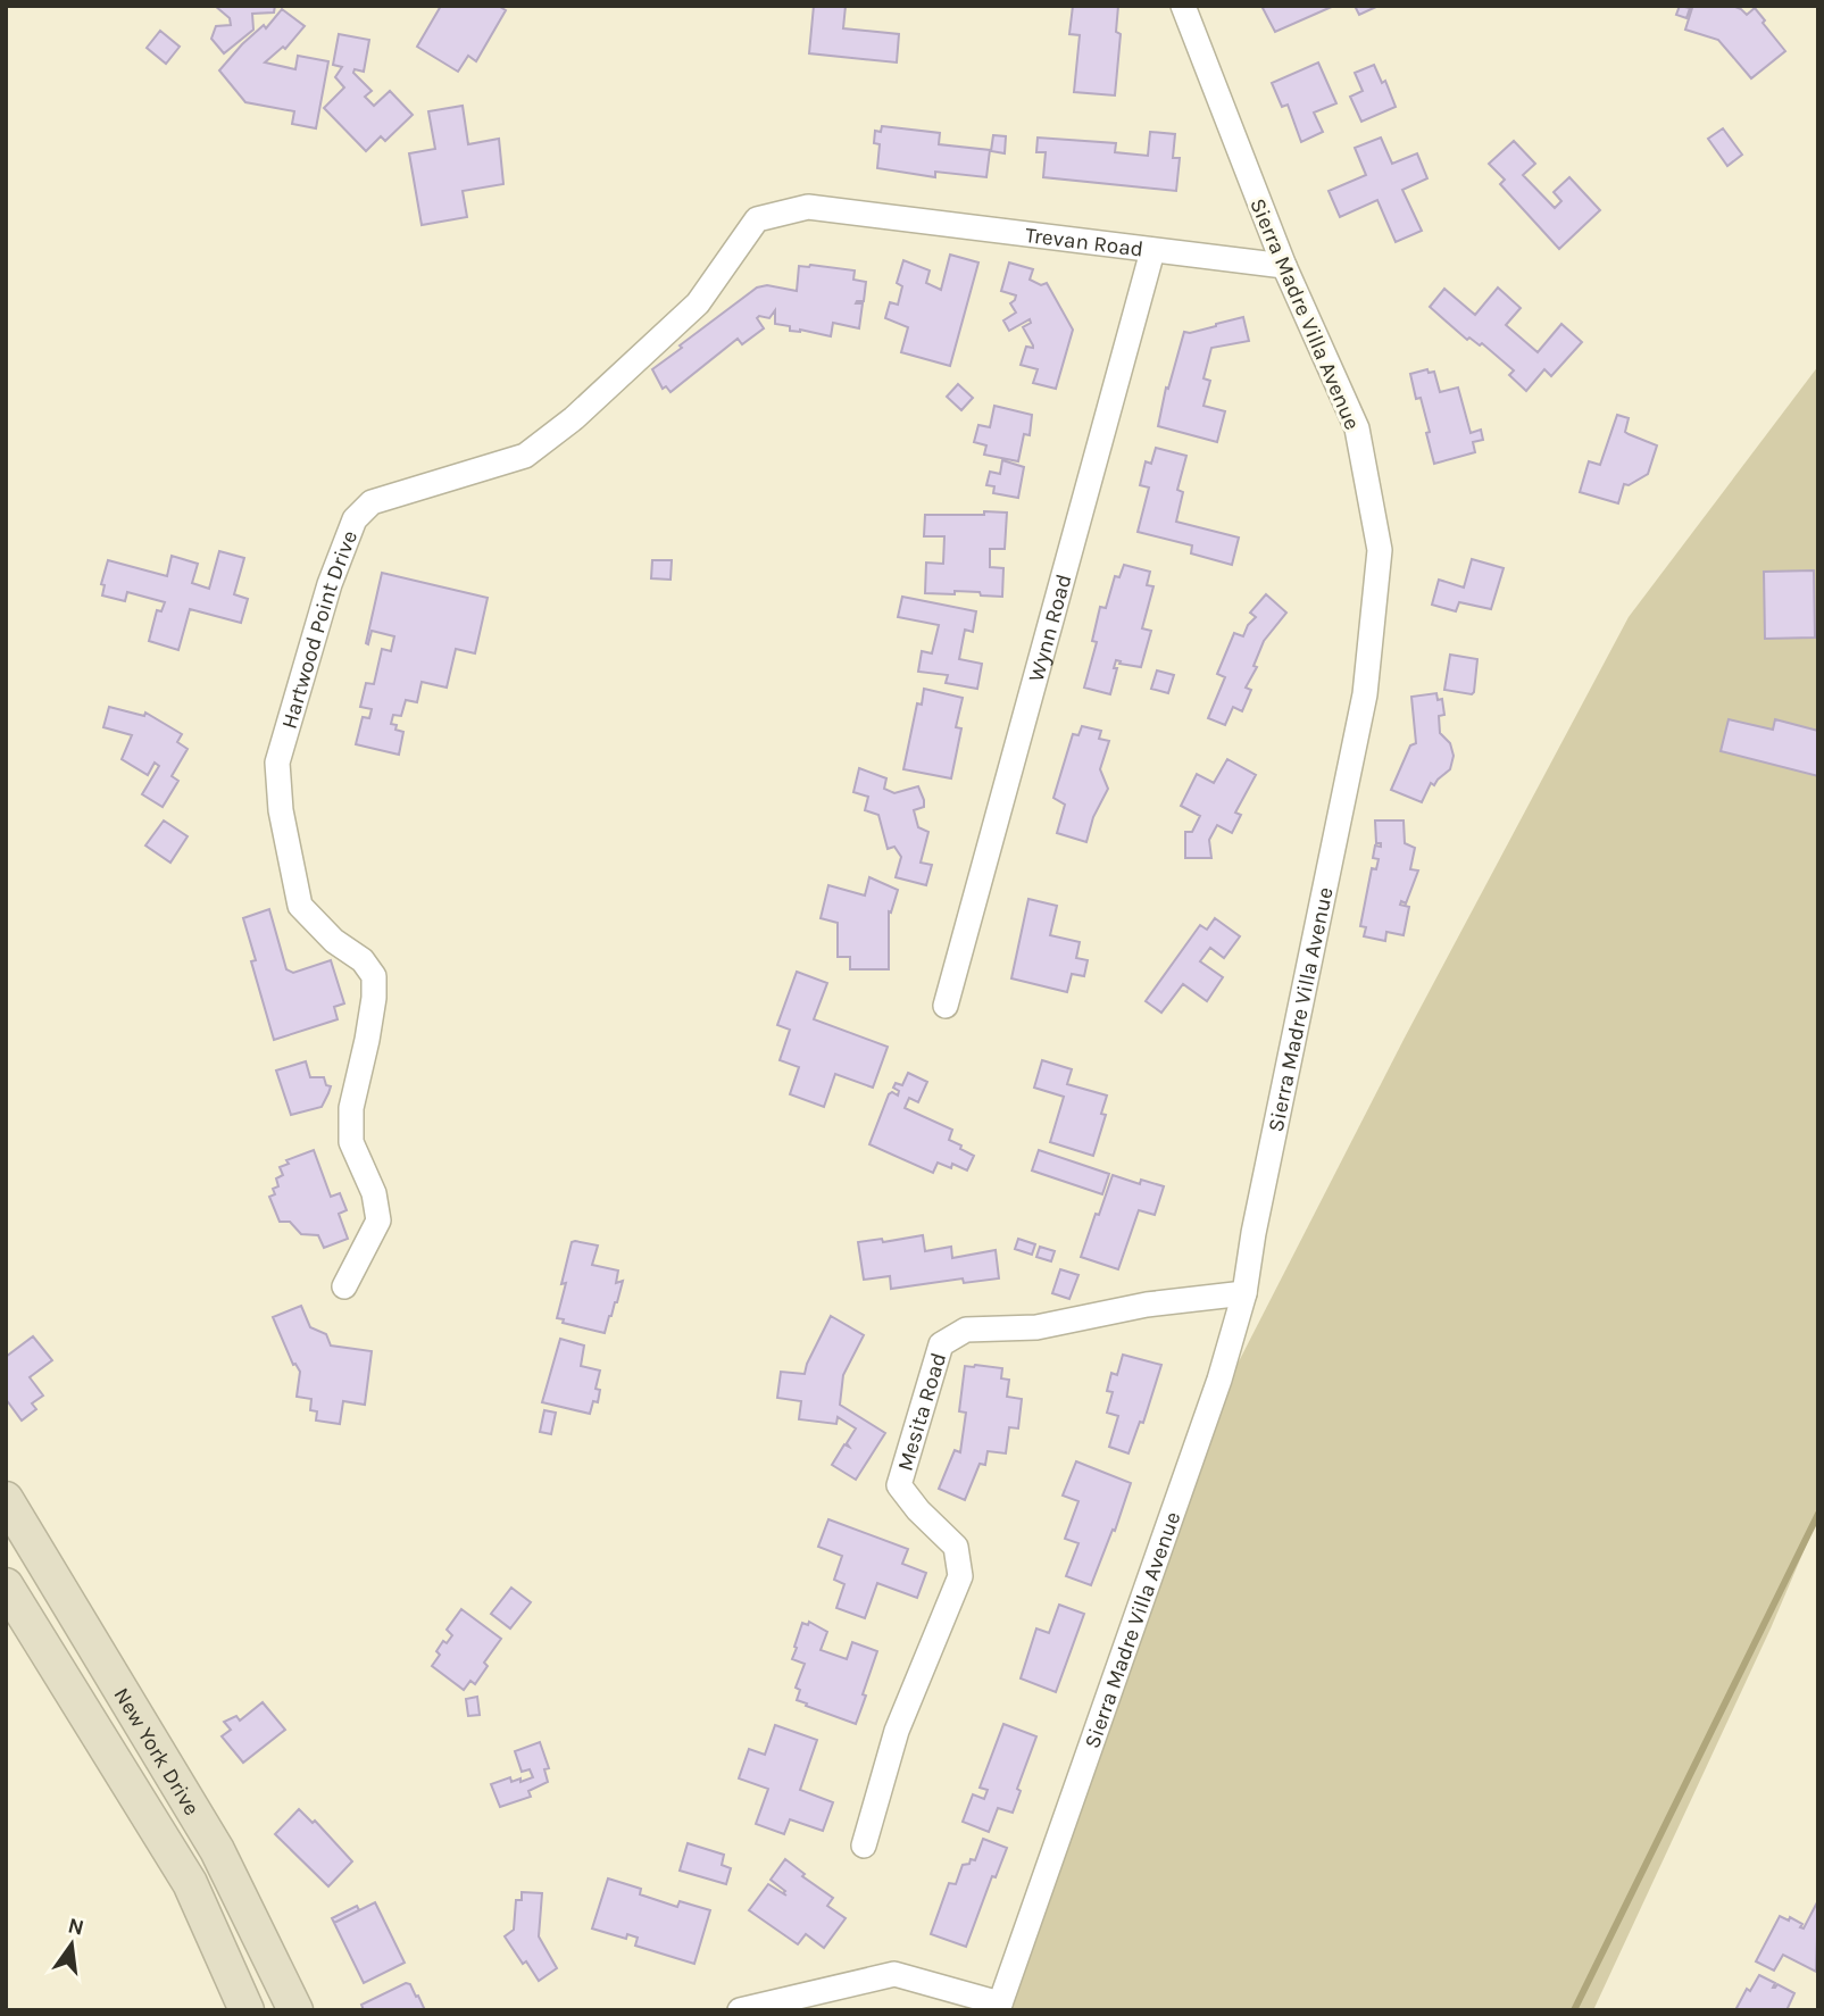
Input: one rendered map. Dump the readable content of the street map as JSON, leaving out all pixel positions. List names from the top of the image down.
{
  "streets": {
    "main road": ["New York Drive"],
    "street": [
      "Trevan Road",
      "Sierra Madre Villa Avenue",
      "Hartwood Point Drive",
      "Wynn Road",
      "Mesita Road"
    ]
  },
  "crossings": [
    ["Trevan Road", "Sierra Madre Villa Avenue"],
    ["Trevan Road", "Hartwood Point Drive"],
    ["Trevan Road", "Wynn Road"],
    ["Sierra Madre Villa Avenue", "Mesita Road"]
  ],
  "north": "top"
}
